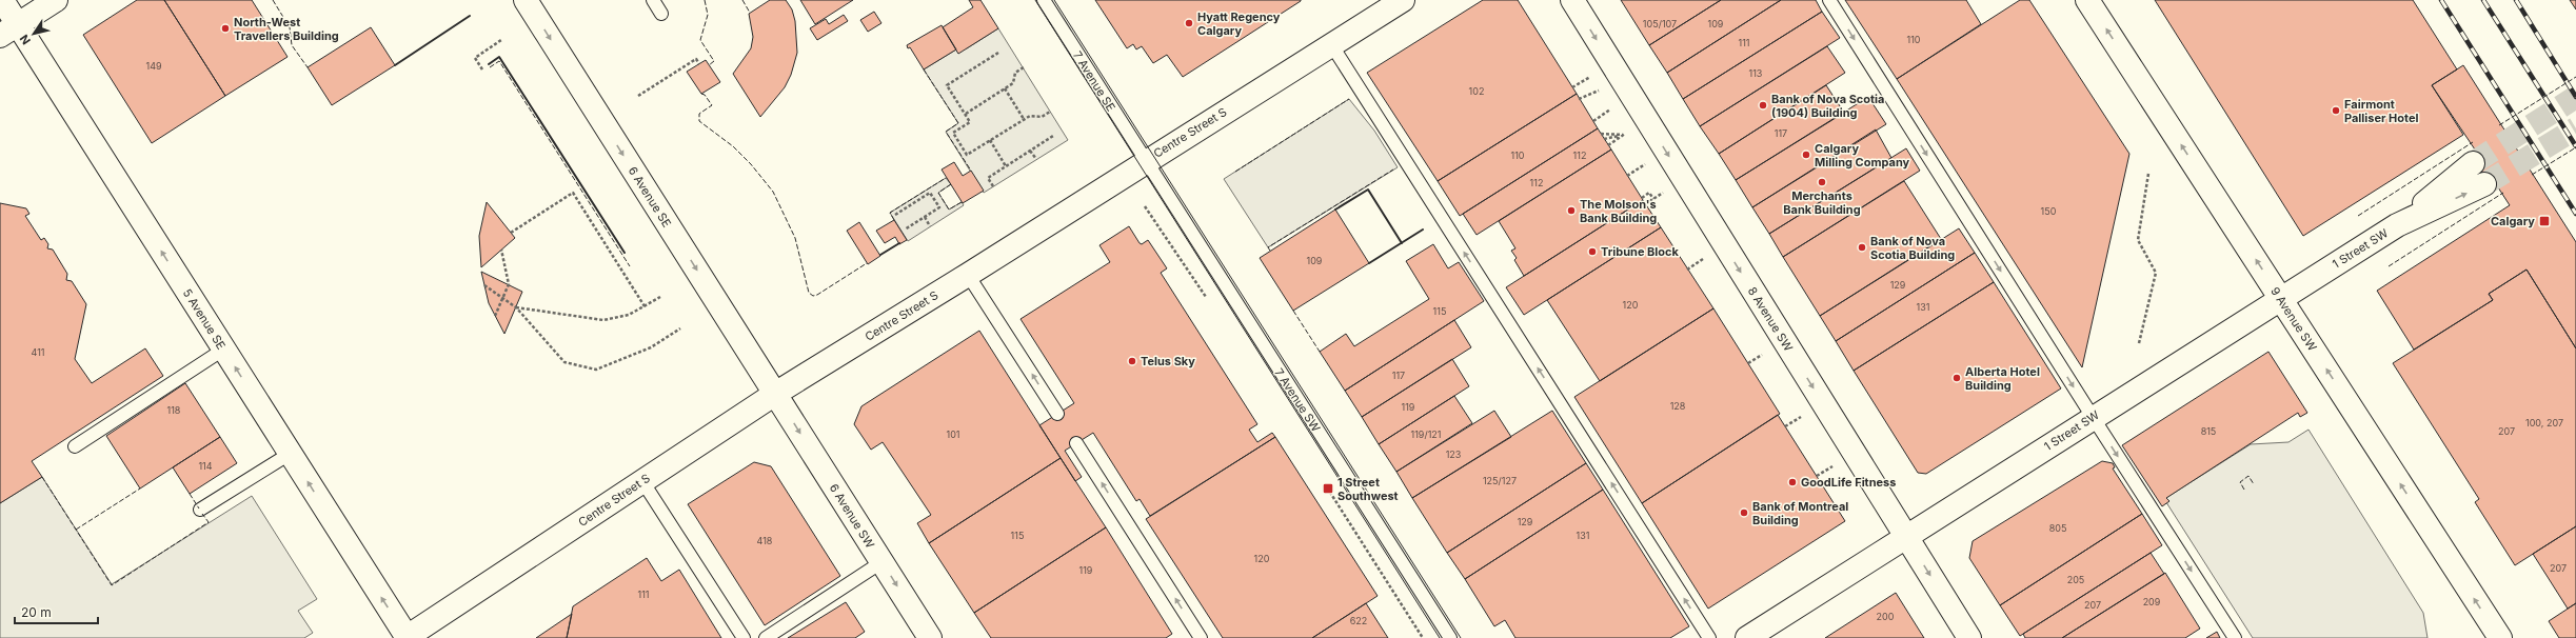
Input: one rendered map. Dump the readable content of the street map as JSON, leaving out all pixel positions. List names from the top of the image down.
{
  "streets": {
    "street": [
      "Centre Street S",
      "6 Avenue SE",
      "1 Street SW",
      "5 Avenue SE",
      "8 Avenue SW",
      "9 Avenue SW",
      "6 Avenue SW"
    ],
    "lane": ["7 Avenue SE", "7 Avenue SW"]
  },
  "crossings": [
    ["7 Avenue SE", "Centre Street S"],
    ["7 Avenue SE", "7 Avenue SW"],
    ["Centre Street S", "6 Avenue SE"],
    ["Centre Street S", "5 Avenue SE"],
    ["Centre Street S", "7 Avenue SW"],
    ["Centre Street S", "6 Avenue SW"],
    ["6 Avenue SE", "6 Avenue SW"],
    ["1 Street SW", "8 Avenue SW"],
    ["1 Street SW", "9 Avenue SW"]
  ],
  "one_way": [
    "6 Avenue SE",
    "5 Avenue SE",
    "8 Avenue SW",
    "9 Avenue SW",
    "6 Avenue SW"
  ],
  "places": {
    "other": [
      "Hyatt Regency Calgary",
      "North-West Travellers Building",
      "Bank of Nova Scotia (1904) Building",
      "Fairmont Palliser Hotel",
      "Calgary Milling Company",
      "Merchants Bank Building",
      "The Molson's Bank Building",
      "Bank of Nova Scotia Building",
      "Tribune Block",
      "Telus Sky",
      "Alberta Hotel Building",
      "GoodLife Fitness",
      "Bank of Montreal Building"
    ],
    "transit": ["Calgary", "1 Street Southwest"]
  },
  "house_numbers": [
    "105/107",
    "109",
    "110",
    "111",
    "149",
    "113",
    "102",
    "117",
    "110",
    "112",
    "112",
    "150",
    "109",
    "129",
    "120",
    "131",
    "115",
    "411",
    "117",
    "128",
    "119",
    "118",
    "100, 207",
    "815",
    "207",
    "101",
    "119/121",
    "123",
    "114",
    "125/127",
    "129",
    "805",
    "115",
    "131",
    "418",
    "120",
    "207",
    "119",
    "205",
    "111",
    "209",
    "207",
    "200",
    "622"
  ],
  "scale_bar": "20 m",
  "north": "bottom left"
}
